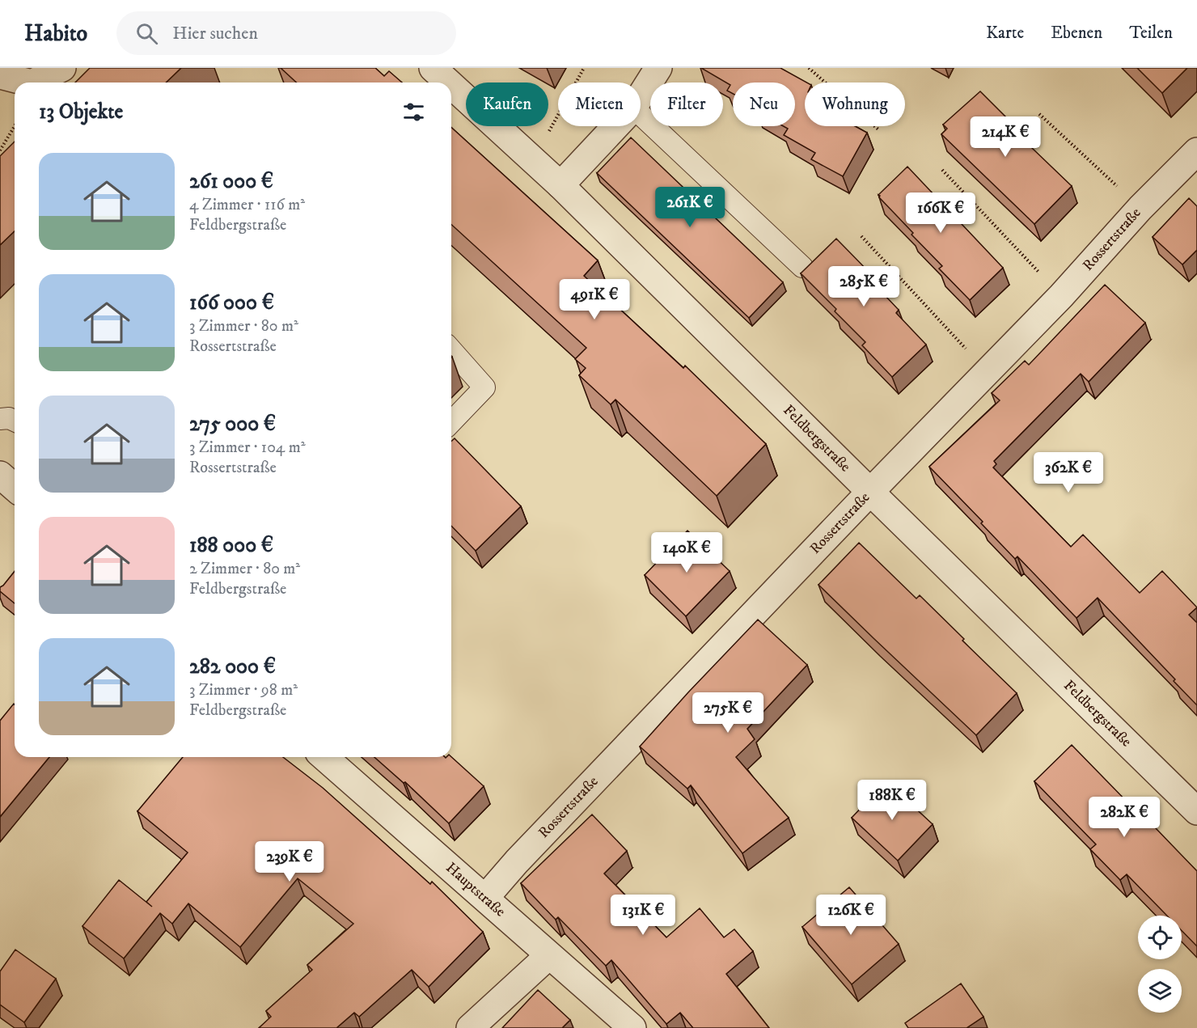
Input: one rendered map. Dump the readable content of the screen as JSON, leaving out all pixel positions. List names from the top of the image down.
{
  "streets": {
    "street": ["Rossertstraße", "Feldbergstraße", "Hauptstraße"]
  },
  "crossings": [
    ["Rossertstraße", "Feldbergstraße"],
    ["Rossertstraße", "Hauptstraße"]
  ],
  "page": {
    "header": "Habito",
    "search": "Hier suchen",
    "nav": ["Karte", "Ebenen", "Teilen"],
    "chip": [
      "Kaufen",
      "Mieten",
      "Filter",
      "Neu",
      "Wohnung"
    ],
    "heading": "13 Objekte",
    "price": [
      "214K €",
      "261K €",
      "166K €",
      "285K €",
      "491K €",
      "362K €",
      "140K €",
      "275K €",
      "188K €",
      "282K €",
      "239K €",
      "131K €",
      "126K €"
    ],
    "list": [
      {
        "name": "261 000 €",
        "note": "4 Zimmer · 116 m² · Feldbergstraße"
      },
      {
        "name": "166 000 €",
        "note": "3 Zimmer · 80 m² · Rossertstraße"
      },
      {
        "name": "275 000 €",
        "note": "3 Zimmer · 104 m² · Rossertstraße"
      },
      {
        "name": "188 000 €",
        "note": "2 Zimmer · 80 m² · Feldbergstraße"
      },
      {
        "name": "282 000 €",
        "note": "3 Zimmer · 98 m² · Feldbergstraße"
      }
    ]
  }
}
